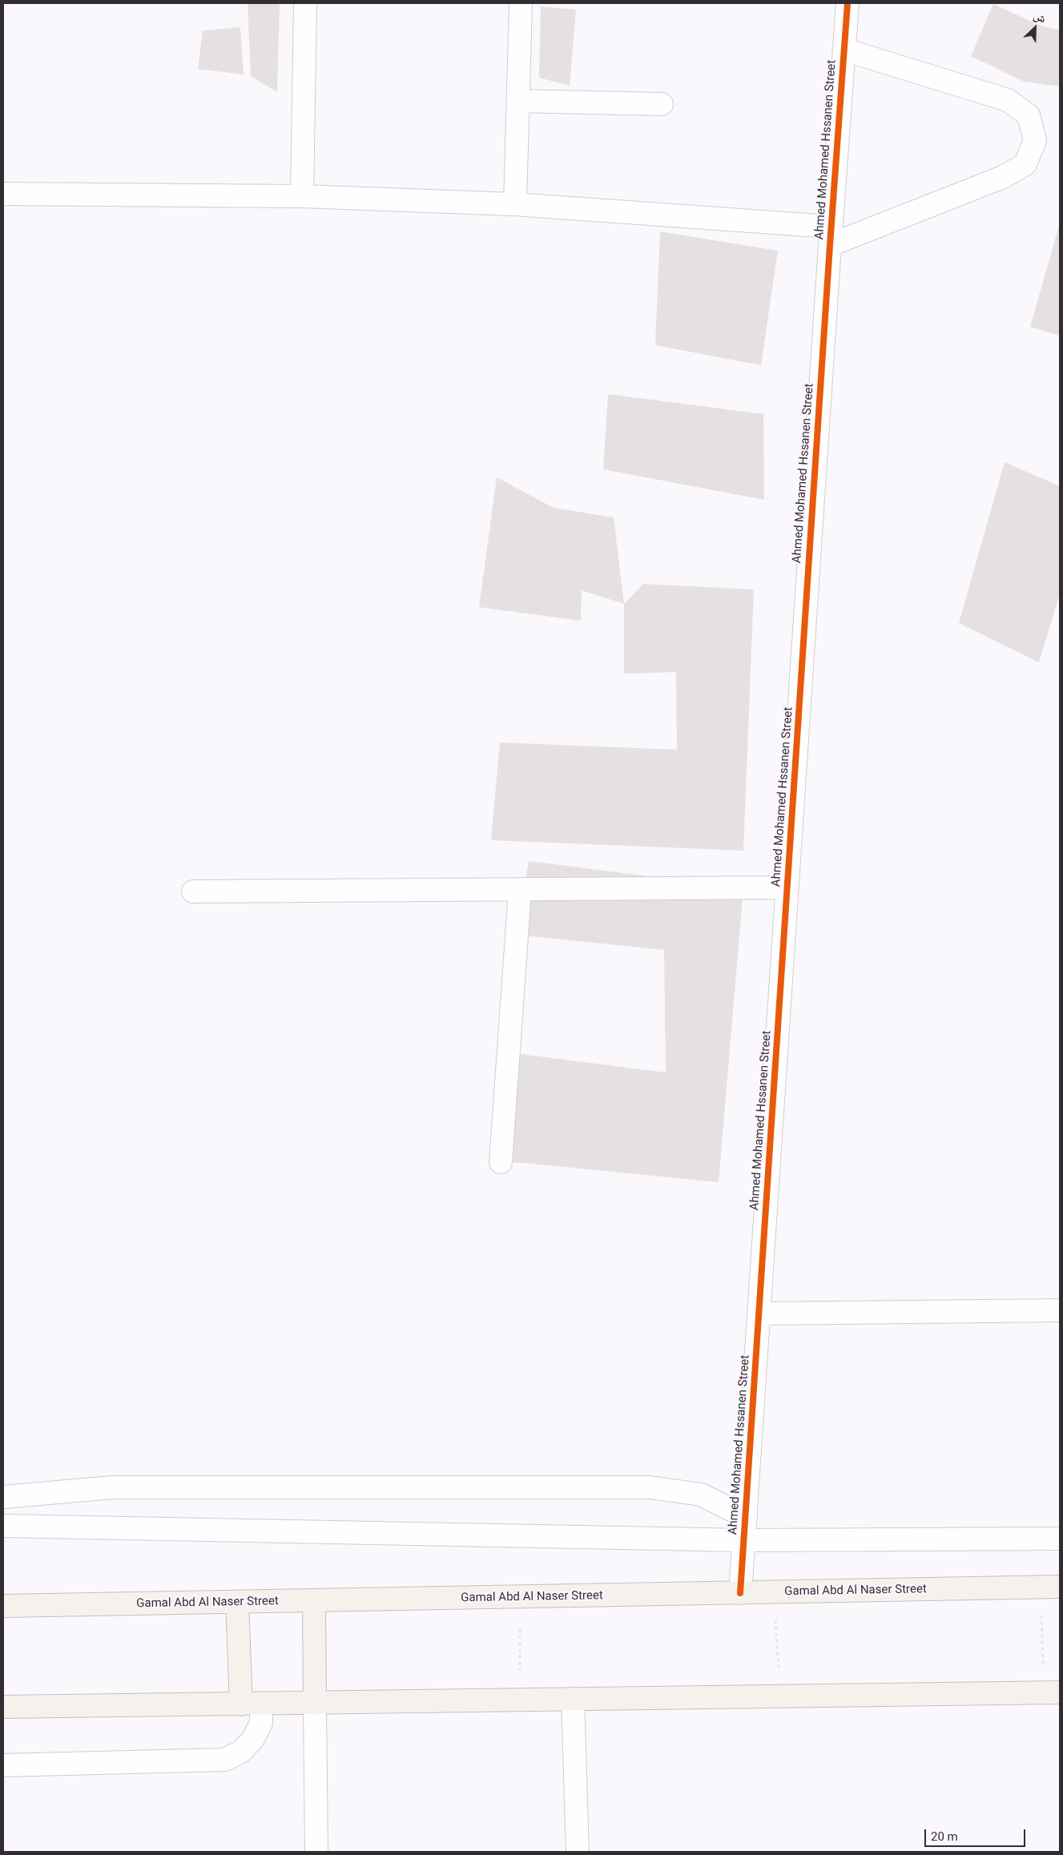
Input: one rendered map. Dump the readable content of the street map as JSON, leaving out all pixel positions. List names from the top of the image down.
{
  "streets": {
    "main road": ["Gamal Abd Al Naser Street"],
    "street": ["Ahmed Mohamed Hssanen Street"]
  },
  "crossings": [
    ["Ahmed Mohamed Hssanen Street", "Gamal Abd Al Naser Street"]
  ],
  "scale_bar": "20 m",
  "north": "top right"
}
